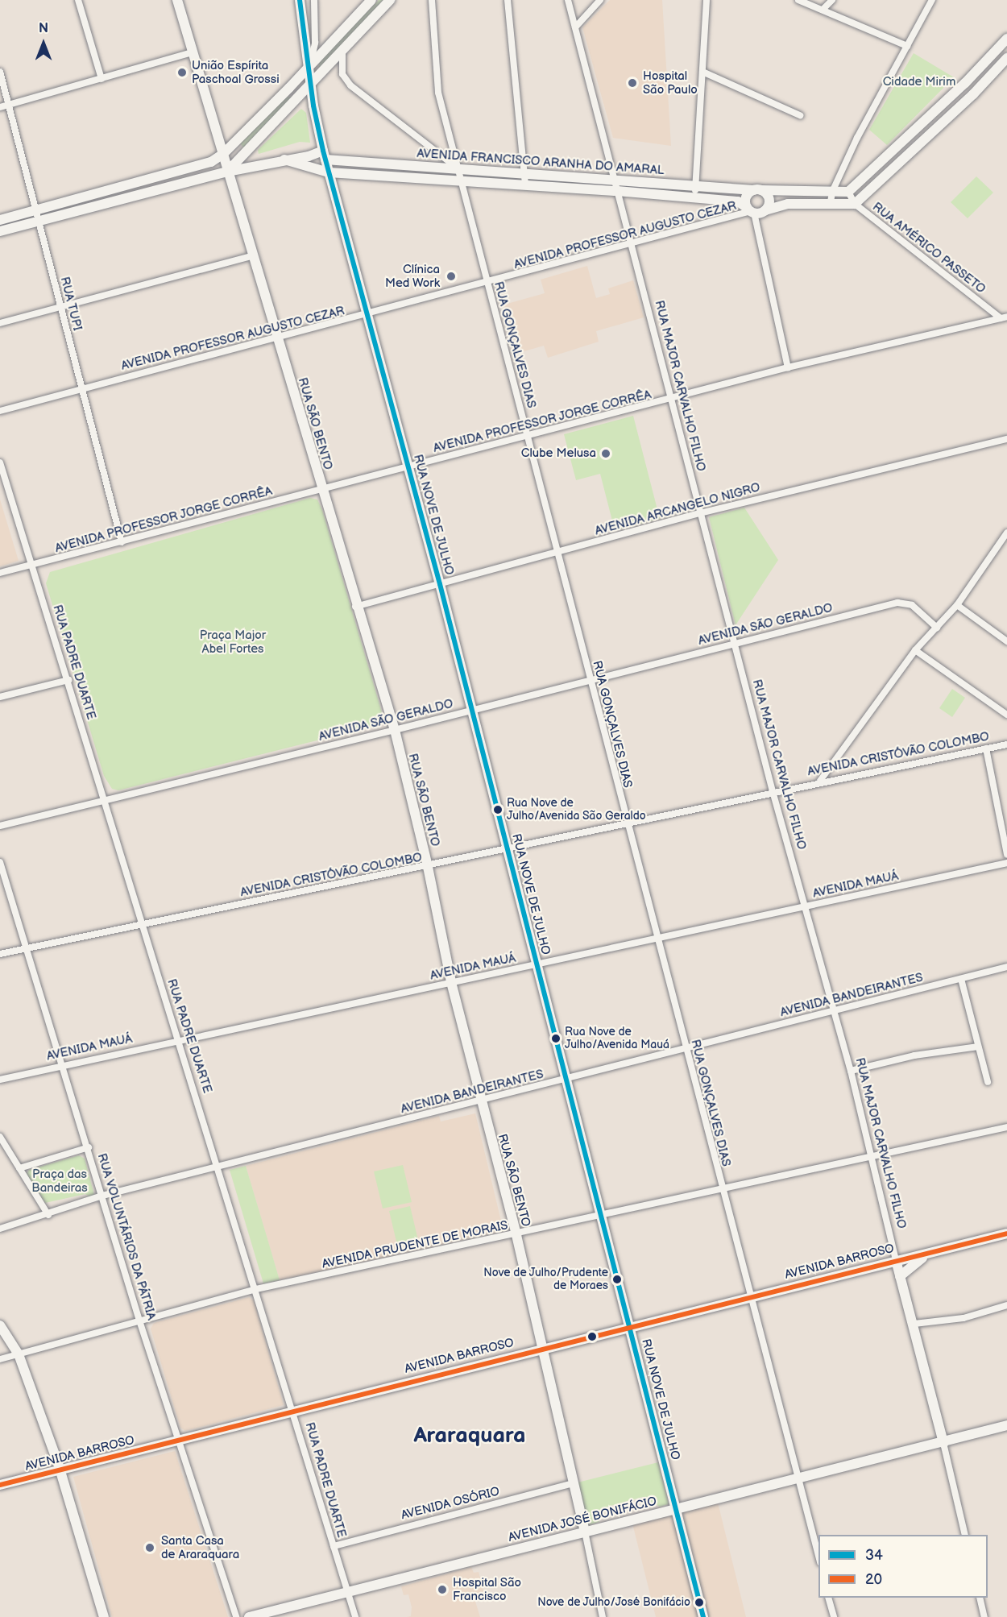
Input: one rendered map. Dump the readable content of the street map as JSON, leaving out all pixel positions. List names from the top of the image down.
{
  "streets": {
    "street": [
      "AVENIDA FRANCISCO ARANHA DO AMARAL",
      "AVENIDA PROFESSOR AUGUSTO CEZAR",
      "RUA AMÉRICO PASSETO",
      "RUA TUPI",
      "RUA GONÇALVES DIAS",
      "RUA MAJOR CARVALHO FILHO",
      "AVENIDA PROFESSOR JORGE CORRÊA",
      "RUA SÃO BENTO",
      "AVENIDA ARCANGELO NIGRO",
      "RUA NOVE DE JULHO",
      "AVENIDA SÃO GERALDO",
      "RUA PADRE DUARTE",
      "AVENIDA CRISTÓVÃO COLOMBO",
      "AVENIDA MAUÁ",
      "AVENIDA BANDEIRANTES",
      "RUA VOLUNTÁRIOS DA PÁTRIA",
      "AVENIDA PRUDENTE DE MORAIS",
      "AVENIDA BARROSO",
      "AVENIDA OSÓRIO",
      "AVENIDA JOSÉ BONIFÁCIO"
    ]
  },
  "crossings": [
    ["AVENIDA FRANCISCO ARANHA DO AMARAL", "AVENIDA PROFESSOR AUGUSTO CEZAR"],
    ["AVENIDA FRANCISCO ARANHA DO AMARAL", "RUA AMÉRICO PASSETO"],
    ["AVENIDA FRANCISCO ARANHA DO AMARAL", "RUA TUPI"],
    ["AVENIDA FRANCISCO ARANHA DO AMARAL", "RUA GONÇALVES DIAS"],
    ["AVENIDA FRANCISCO ARANHA DO AMARAL", "RUA MAJOR CARVALHO FILHO"],
    ["AVENIDA FRANCISCO ARANHA DO AMARAL", "RUA SÃO BENTO"],
    ["AVENIDA FRANCISCO ARANHA DO AMARAL", "RUA NOVE DE JULHO"],
    ["AVENIDA PROFESSOR AUGUSTO CEZAR", "RUA TUPI"],
    ["AVENIDA PROFESSOR AUGUSTO CEZAR", "RUA GONÇALVES DIAS"],
    ["AVENIDA PROFESSOR AUGUSTO CEZAR", "RUA MAJOR CARVALHO FILHO"],
    ["AVENIDA PROFESSOR AUGUSTO CEZAR", "RUA SÃO BENTO"],
    ["AVENIDA PROFESSOR AUGUSTO CEZAR", "RUA NOVE DE JULHO"],
    ["RUA AMÉRICO PASSETO", "AVENIDA PROFESSOR JORGE CORRÊA"],
    ["RUA TUPI", "AVENIDA PROFESSOR JORGE CORRÊA"],
    ["RUA GONÇALVES DIAS", "AVENIDA PROFESSOR JORGE CORRÊA"],
    ["RUA GONÇALVES DIAS", "AVENIDA ARCANGELO NIGRO"],
    ["RUA GONÇALVES DIAS", "AVENIDA SÃO GERALDO"],
    ["RUA GONÇALVES DIAS", "AVENIDA CRISTÓVÃO COLOMBO"],
    ["RUA GONÇALVES DIAS", "AVENIDA MAUÁ"],
    ["RUA GONÇALVES DIAS", "AVENIDA BANDEIRANTES"],
    ["RUA GONÇALVES DIAS", "AVENIDA PRUDENTE DE MORAIS"],
    ["RUA GONÇALVES DIAS", "AVENIDA BARROSO"],
    ["RUA GONÇALVES DIAS", "AVENIDA JOSÉ BONIFÁCIO"],
    ["RUA MAJOR CARVALHO FILHO", "AVENIDA PROFESSOR JORGE CORRÊA"],
    ["RUA MAJOR CARVALHO FILHO", "AVENIDA ARCANGELO NIGRO"],
    ["RUA MAJOR CARVALHO FILHO", "AVENIDA SÃO GERALDO"],
    ["RUA MAJOR CARVALHO FILHO", "AVENIDA CRISTÓVÃO COLOMBO"],
    ["RUA MAJOR CARVALHO FILHO", "AVENIDA MAUÁ"],
    ["RUA MAJOR CARVALHO FILHO", "AVENIDA BANDEIRANTES"],
    ["RUA MAJOR CARVALHO FILHO", "AVENIDA PRUDENTE DE MORAIS"],
    ["RUA MAJOR CARVALHO FILHO", "AVENIDA BARROSO"],
    ["RUA MAJOR CARVALHO FILHO", "AVENIDA JOSÉ BONIFÁCIO"],
    ["AVENIDA PROFESSOR JORGE CORRÊA", "RUA SÃO BENTO"],
    ["AVENIDA PROFESSOR JORGE CORRÊA", "RUA NOVE DE JULHO"],
    ["AVENIDA PROFESSOR JORGE CORRÊA", "RUA PADRE DUARTE"],
    ["RUA SÃO BENTO", "AVENIDA ARCANGELO NIGRO"],
    ["RUA SÃO BENTO", "AVENIDA SÃO GERALDO"],
    ["RUA SÃO BENTO", "AVENIDA CRISTÓVÃO COLOMBO"],
    ["RUA SÃO BENTO", "AVENIDA MAUÁ"],
    ["RUA SÃO BENTO", "AVENIDA BANDEIRANTES"],
    ["RUA SÃO BENTO", "AVENIDA PRUDENTE DE MORAIS"],
    ["RUA SÃO BENTO", "AVENIDA BARROSO"],
    ["RUA SÃO BENTO", "AVENIDA OSÓRIO"],
    ["RUA SÃO BENTO", "AVENIDA JOSÉ BONIFÁCIO"],
    ["AVENIDA ARCANGELO NIGRO", "RUA NOVE DE JULHO"],
    ["RUA NOVE DE JULHO", "AVENIDA SÃO GERALDO"],
    ["RUA NOVE DE JULHO", "AVENIDA CRISTÓVÃO COLOMBO"],
    ["RUA NOVE DE JULHO", "AVENIDA MAUÁ"],
    ["RUA NOVE DE JULHO", "AVENIDA BANDEIRANTES"],
    ["RUA NOVE DE JULHO", "AVENIDA PRUDENTE DE MORAIS"],
    ["RUA NOVE DE JULHO", "AVENIDA BARROSO"],
    ["RUA NOVE DE JULHO", "AVENIDA JOSÉ BONIFÁCIO"],
    ["AVENIDA SÃO GERALDO", "RUA PADRE DUARTE"],
    ["RUA PADRE DUARTE", "AVENIDA CRISTÓVÃO COLOMBO"],
    ["RUA PADRE DUARTE", "AVENIDA MAUÁ"],
    ["RUA PADRE DUARTE", "AVENIDA BANDEIRANTES"],
    ["RUA PADRE DUARTE", "AVENIDA PRUDENTE DE MORAIS"],
    ["RUA PADRE DUARTE", "AVENIDA BARROSO"],
    ["RUA PADRE DUARTE", "AVENIDA OSÓRIO"],
    ["RUA PADRE DUARTE", "AVENIDA JOSÉ BONIFÁCIO"],
    ["AVENIDA CRISTÓVÃO COLOMBO", "RUA VOLUNTÁRIOS DA PÁTRIA"],
    ["AVENIDA MAUÁ", "RUA VOLUNTÁRIOS DA PÁTRIA"],
    ["AVENIDA BANDEIRANTES", "RUA VOLUNTÁRIOS DA PÁTRIA"],
    ["RUA VOLUNTÁRIOS DA PÁTRIA", "AVENIDA PRUDENTE DE MORAIS"],
    ["RUA VOLUNTÁRIOS DA PÁTRIA", "AVENIDA BARROSO"]
  ],
  "districts": ["Araraquara"],
  "parks": ["Cidade Mirim", "Praça Major Abel Fortes", "Praça das Bandeiras"],
  "places": [
    "União Espírita Paschoal Grossi",
    "Hospital São Paulo",
    "Clínica Med Work",
    "Clube Melusa",
    "Rua Nove de Julho/Avenida São Geraldo",
    "Rua Nove de Julho/Avenida Mauá",
    "Nove de Julho/Prudente de Moraes",
    "Santa Casa de Araraquara",
    "Hospital São Francisco",
    "Nove de Julho/José Bonifácio"
  ],
  "lines": ["transit line 34", "transit line 20"],
  "legend": ["34", "20"],
  "north": "top"
}
